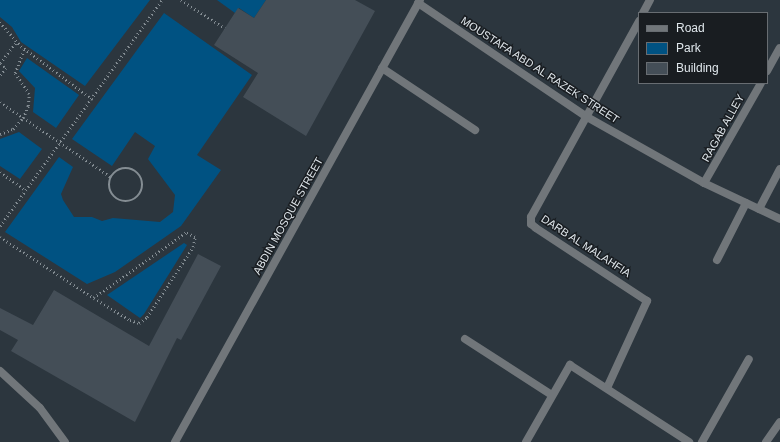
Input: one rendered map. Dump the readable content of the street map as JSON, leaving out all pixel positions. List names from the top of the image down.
{
  "streets": {
    "street": [
      "MOUSTAFA ABD AL RAZEK STREET",
      "RAGAB ALLEY",
      "ABDIN MOSQUE STREET",
      "DARB AL MALAHFIA"
    ]
  },
  "crossings": [
    ["MOUSTAFA ABD AL RAZEK STREET", "RAGAB ALLEY"],
    ["MOUSTAFA ABD AL RAZEK STREET", "ABDIN MOSQUE STREET"],
    ["MOUSTAFA ABD AL RAZEK STREET", "DARB AL MALAHFIA"]
  ],
  "legend": ["Road", "Park", "Building"]
}
